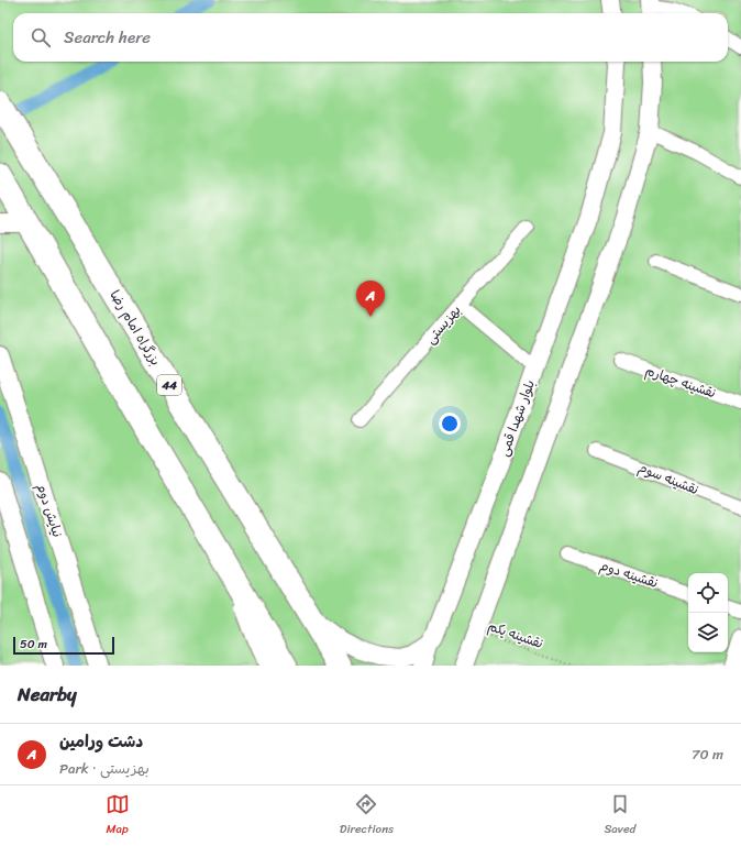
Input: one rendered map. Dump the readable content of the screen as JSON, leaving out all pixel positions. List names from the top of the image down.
{
  "streets": {
    "highway": ["بزرگراه امام رضا", "44"],
    "main road": ["بلوار شهدا قمی", "نیایش دوم"],
    "street": [
      "بهزیستی",
      "نقشینه چهارم",
      "نقشینه سوم",
      "نقشینه دوم"
    ],
    "path": ["نقشینه یکم"]
  },
  "scale_bar": "50 m",
  "page": {
    "search": "Search here",
    "pins": "A",
    "scale": "50 m",
    "heading": "Nearby",
    "list": [
      {
        "mark": "A",
        "name": "دشت ورامین",
        "note": "Park · بهزیستی",
        "value": "70 m"
      }
    ],
    "nav": ["Map", "Directions", "Saved"]
  }
}
